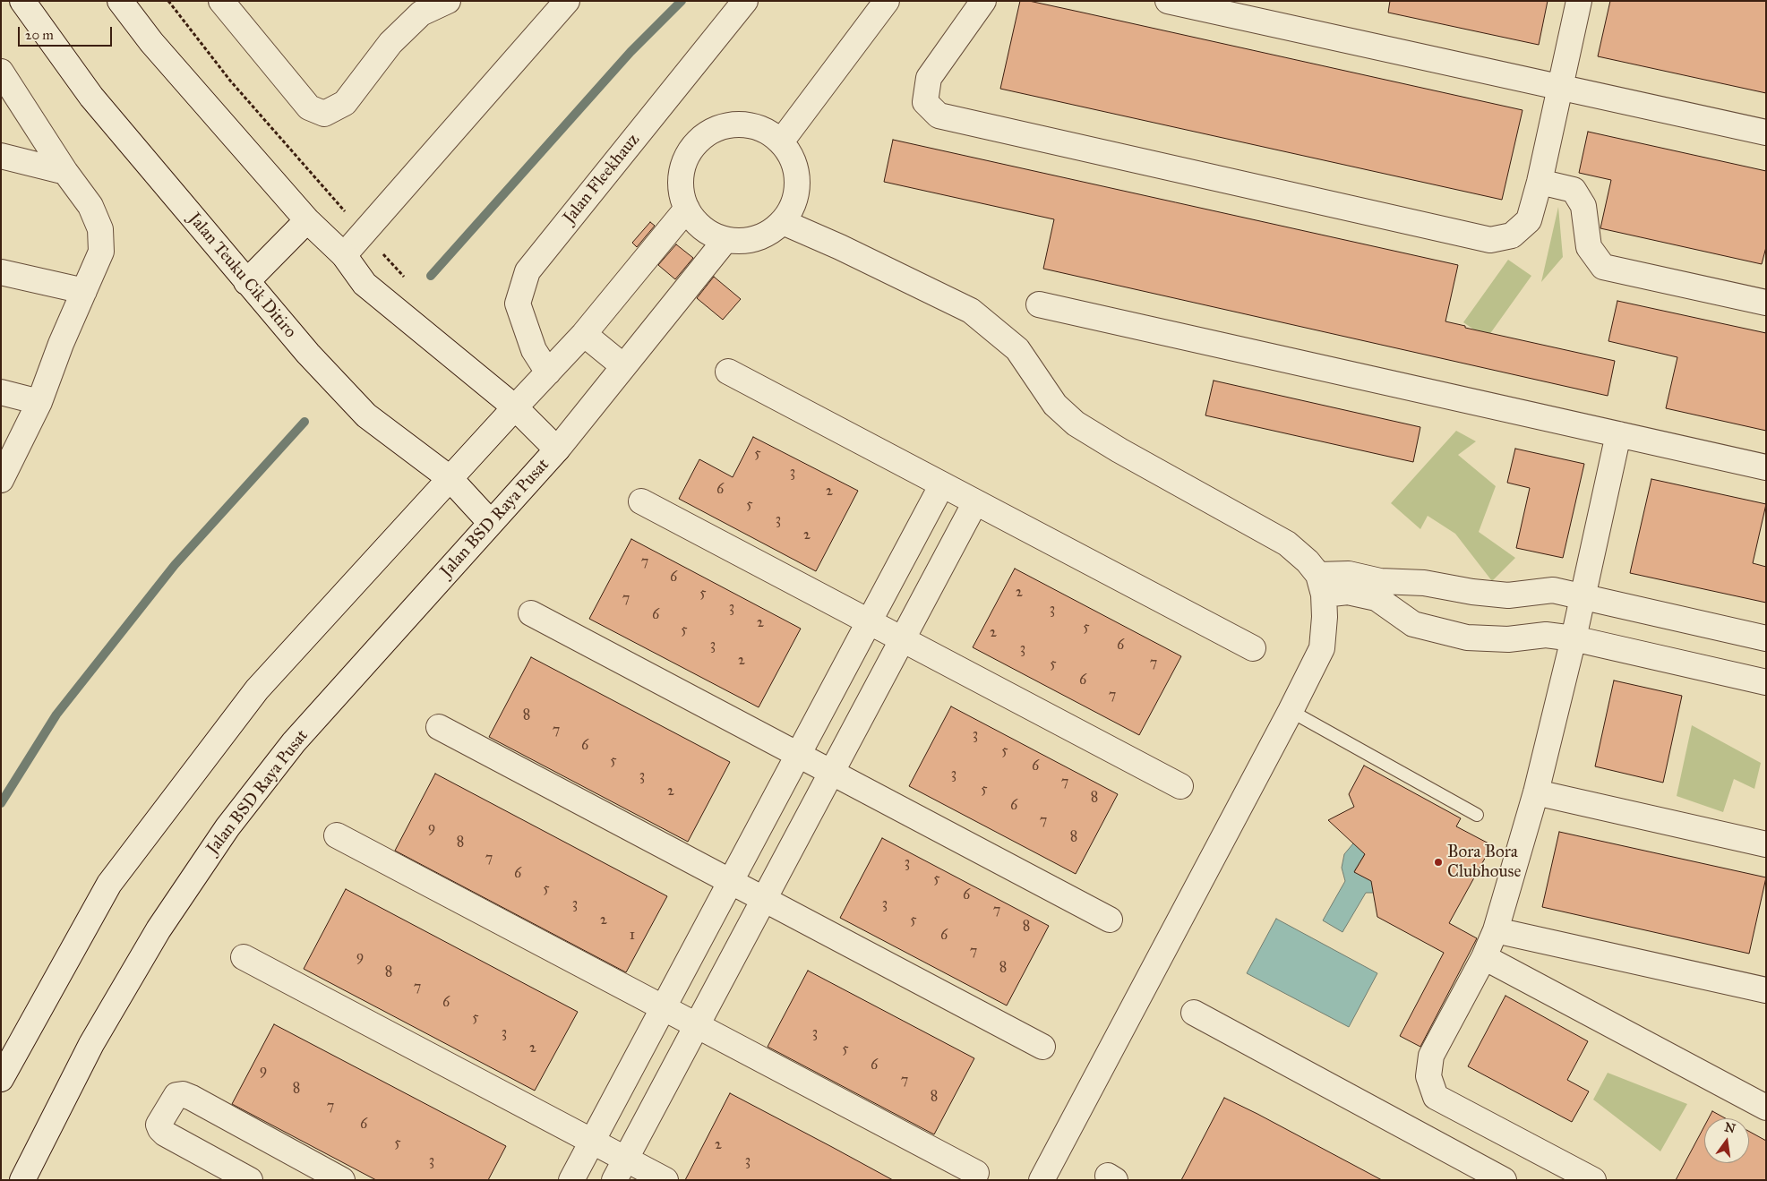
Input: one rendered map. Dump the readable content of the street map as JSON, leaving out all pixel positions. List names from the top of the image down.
{
  "streets": {
    "street": ["Jalan Fleekhauz", "Jalan Teuku Cik Ditiro", "Jalan BSD Raya Pusat"]
  },
  "crossings": [
    ["Jalan Teuku Cik Ditiro", "Jalan BSD Raya Pusat"]
  ],
  "places": ["Bora Bora Clubhouse"],
  "house_numbers": [
    "5",
    "3",
    "6",
    "2",
    "5",
    "3",
    "2",
    "7",
    "6",
    "2",
    "5",
    "7",
    "3",
    "3",
    "6",
    "2",
    "5",
    "5",
    "2",
    "3",
    "6",
    "3",
    "2",
    "7",
    "5",
    "6",
    "7",
    "8",
    "7",
    "3",
    "6",
    "5",
    "5",
    "6",
    "3",
    "3",
    "7",
    "5",
    "2",
    "8",
    "6",
    "7",
    "9",
    "8",
    "8",
    "7",
    "3",
    "6",
    "5",
    "5",
    "6",
    "3",
    "3",
    "7",
    "2",
    "5",
    "8",
    "1",
    "6",
    "7",
    "9",
    "8",
    "8",
    "7",
    "6",
    "5",
    "3",
    "3",
    "2",
    "5",
    "6",
    "9",
    "7",
    "8",
    "8",
    "7",
    "6",
    "5",
    "2",
    "3",
    "3"
  ],
  "scale_bar": "20 m",
  "north": "top"
}
